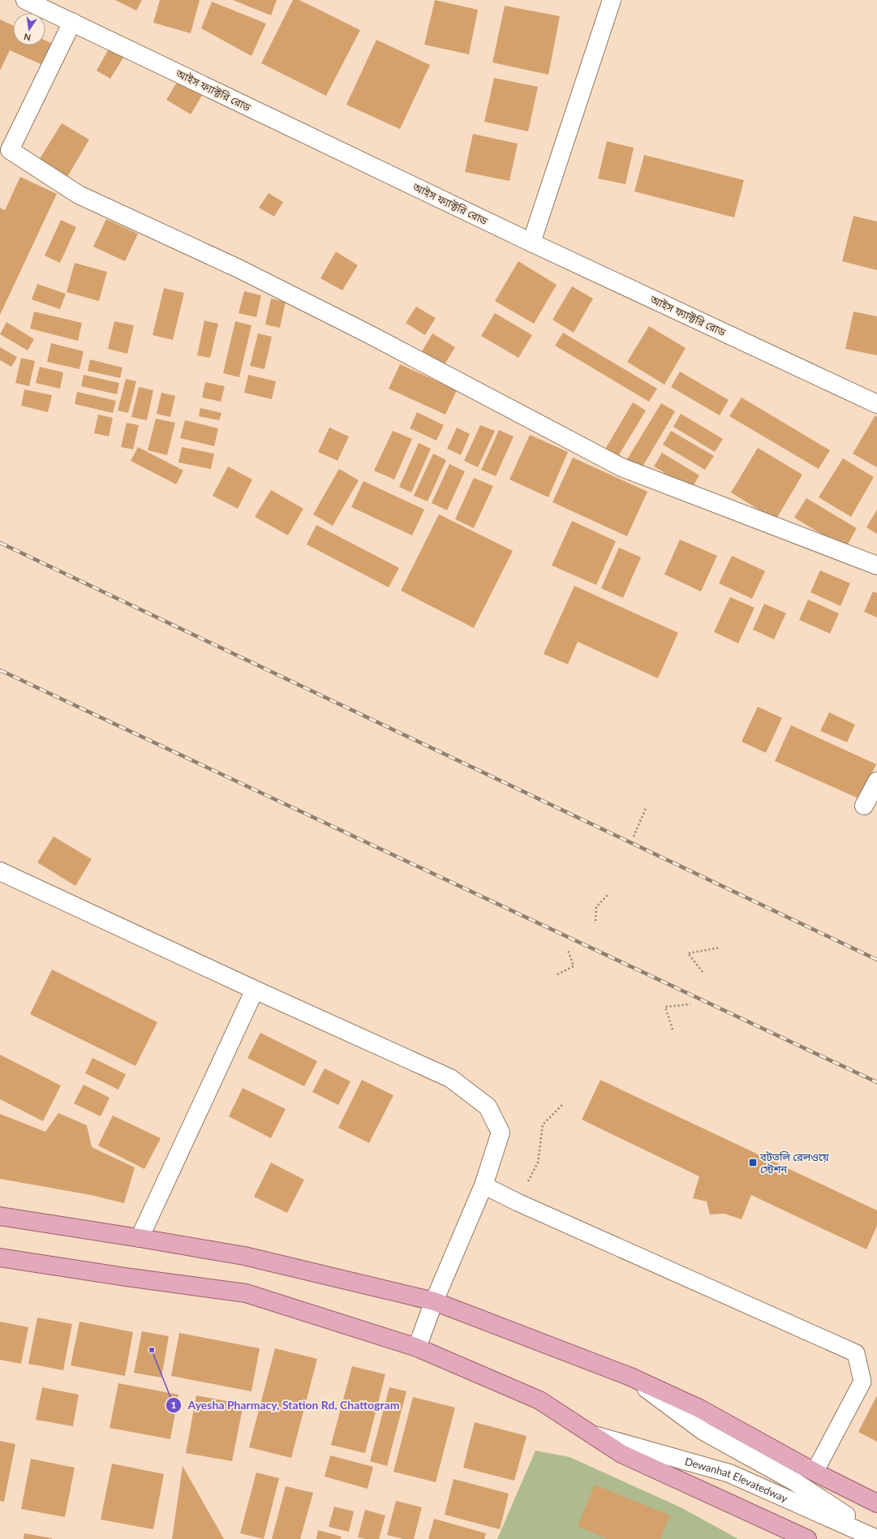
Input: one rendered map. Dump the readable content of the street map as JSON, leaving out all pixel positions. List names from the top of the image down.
{
  "streets": {
    "street": ["আইস ফ্যাক্টরি রোড", "Dewanhat Elevatedway"]
  },
  "places": {
    "transit": ["বটতলি রেলওয়ে স্টেশন"],
    "other": ["Ayesha Pharmacy, Station Rd, Chattogram"]
  },
  "north": "bottom"
}
